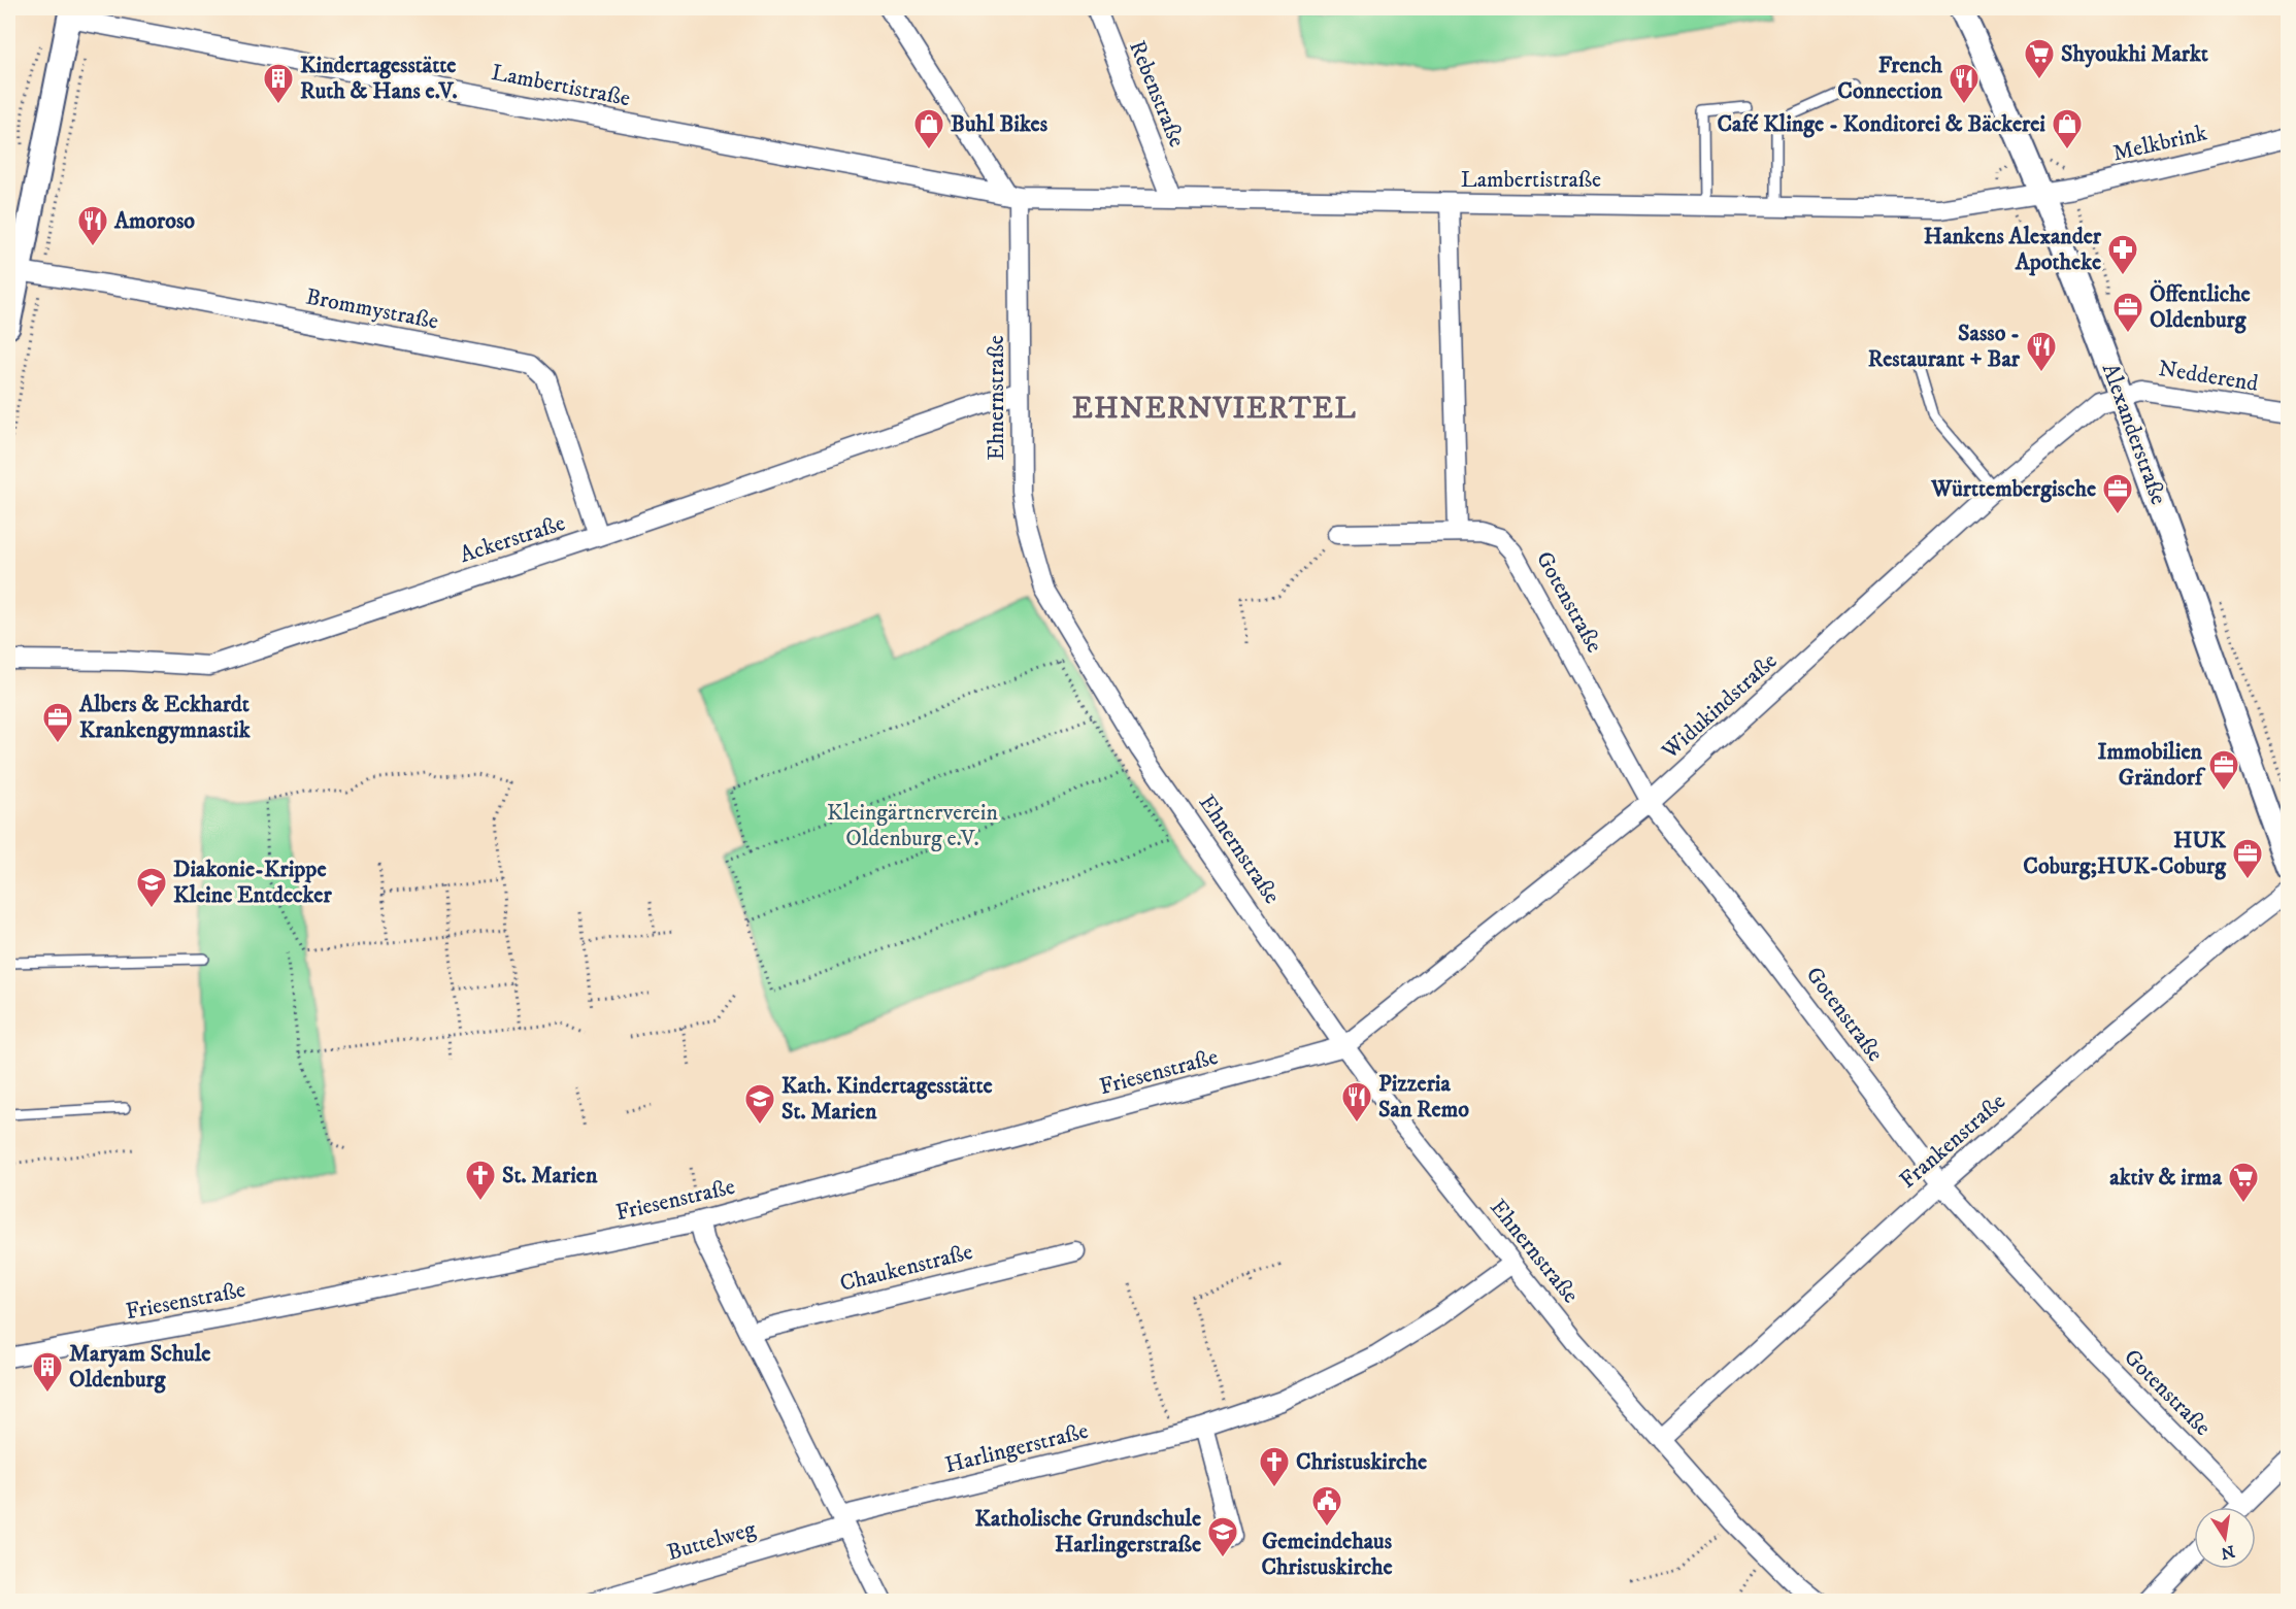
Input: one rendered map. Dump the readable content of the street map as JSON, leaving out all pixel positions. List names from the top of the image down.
{
  "streets": {
    "street": [
      "Lambertistraße",
      "Rebenstraße",
      "Melkbrink",
      "Brommystraße",
      "Nedderend",
      "Ehnernstraße",
      "Alexanderstraße",
      "Ackerstraße",
      "Gotenstraße",
      "Widukindstraße",
      "Friesenstraße",
      "Frankenstraße",
      "Chaukenstraße",
      "Harlingerstraße",
      "Buttelweg"
    ]
  },
  "crossings": [
    ["Lambertistraße", "Rebenstraße"],
    ["Lambertistraße", "Melkbrink"],
    ["Lambertistraße", "Ehnernstraße"],
    ["Lambertistraße", "Alexanderstraße"],
    ["Melkbrink", "Alexanderstraße"],
    ["Brommystraße", "Ackerstraße"],
    ["Nedderend", "Alexanderstraße"],
    ["Nedderend", "Widukindstraße"],
    ["Ehnernstraße", "Ackerstraße"],
    ["Ehnernstraße", "Widukindstraße"],
    ["Ehnernstraße", "Friesenstraße"],
    ["Ehnernstraße", "Frankenstraße"],
    ["Ehnernstraße", "Harlingerstraße"],
    ["Alexanderstraße", "Widukindstraße"],
    ["Gotenstraße", "Widukindstraße"],
    ["Gotenstraße", "Frankenstraße"],
    ["Widukindstraße", "Friesenstraße"],
    ["Harlingerstraße", "Buttelweg"]
  ],
  "districts": ["EHNERNVIERTEL"],
  "parks": ["Kleingärtnerverein Oldenburg e.V."],
  "places": {
    "supermarket": ["Shyoukhi Markt", "aktiv & irma"],
    "building": ["Kindertagesstätte Ruth & Hans e.V.", "Maryam Schule Oldenburg"],
    "restaurant": [
      "French Connection",
      "Amoroso",
      "Sasso - Restaurant + Bar",
      "Pizzeria San Remo"
    ],
    "shop": ["Buhl Bikes", "Café Klinge - Konditorei & Bäckerei"],
    "pharmacy": ["Hankens Alexander Apotheke"],
    "office": [
      "Öffentliche Oldenburg",
      "Württembergische",
      "Albers & Eckhardt Krankengymnastik",
      "Immobilien Grändorf",
      "HUK Coburg;HUK-Coburg"
    ],
    "school or university": ["Diakonie-Krippe Kleine Entdecker", "Kath. Kindertagesstätte St. Marien", "Katholische Grundschule Harlingerstraße"],
    "church": ["St. Marien", "Christuskirche"],
    "public building": ["Gemeindehaus Christuskirche"]
  },
  "north": "bottom"
}
